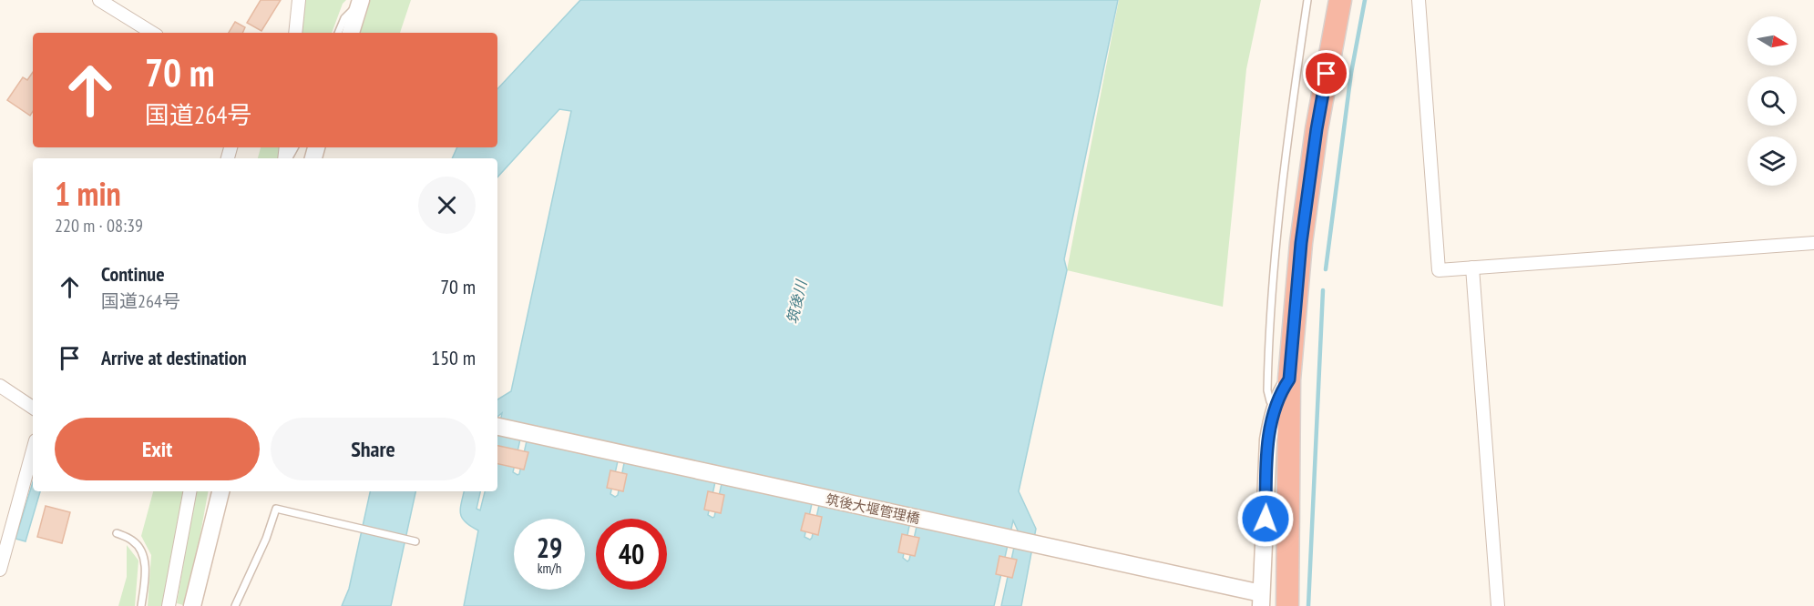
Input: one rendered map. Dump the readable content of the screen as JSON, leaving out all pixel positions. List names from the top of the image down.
{
  "streets": {
    "street": ["筑後大堰管理橋"]
  },
  "water": ["筑後川"],
  "north": "right",
  "page": {
    "turn": ["70 m", "国道264号"],
    "heading": ["1 min", "220 m · 08:39"],
    "list": [
      {
        "name": "Continue",
        "note": "国道264号",
        "value": "70 m"
      },
      {
        "name": "Arrive at destination",
        "value": "150 m"
      }
    ],
    "buttons": ["Exit", "Share"],
    "speed": "29 km/h",
    "limit": "40"
  }
}
